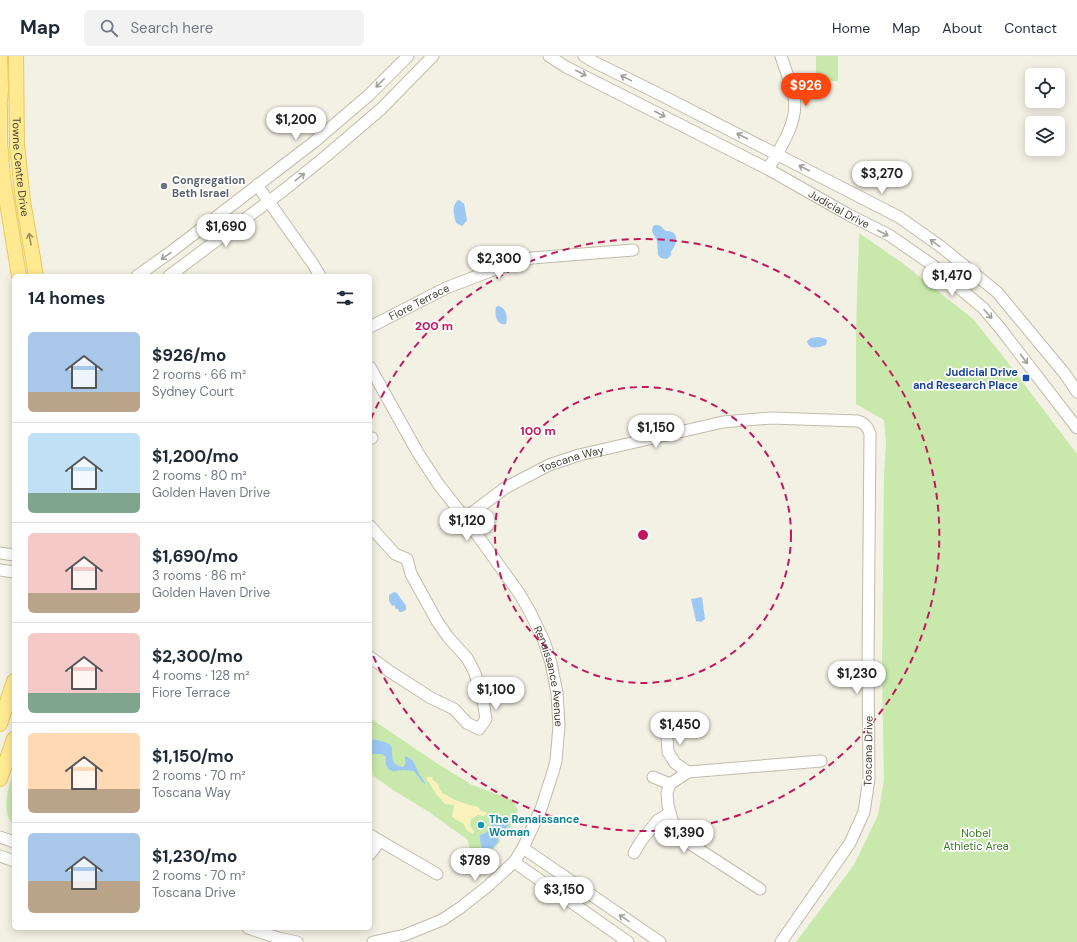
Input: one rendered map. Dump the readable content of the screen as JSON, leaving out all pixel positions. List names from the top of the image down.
{
  "streets": {
    "main road": ["Towne Centre Drive"],
    "street": [
      "Judicial Drive",
      "Fiore Terrace",
      "Toscana Way",
      "Renaissance Avenue",
      "Toscana Drive"
    ]
  },
  "crossings": [
    ["Toscana Way", "Renaissance Avenue"],
    ["Toscana Way", "Toscana Drive"]
  ],
  "parks": ["Nobel Athletic Area"],
  "places": {
    "other": ["Congregation Beth Israel", "The Renaissance Woman"],
    "transit": ["Judicial Drive and Research Place"]
  },
  "page": {
    "header": "Map",
    "search": "Search here",
    "nav": [
      "Home",
      "Map",
      "About",
      "Contact"
    ],
    "price": [
      "$926",
      "$1,200",
      "$3,270",
      "$1,690",
      "$2,300",
      "$1,470",
      "$1,150",
      "$1,120",
      "$1,230",
      "$1,100",
      "$1,450",
      "$1,390",
      "$789",
      "$3,150"
    ],
    "heading": "14 homes",
    "list": [
      {
        "name": "$926/mo",
        "note": "2 rooms · 66 m² · Sydney Court"
      },
      {
        "name": "$1,200/mo",
        "note": "2 rooms · 80 m² · Golden Haven Drive"
      },
      {
        "name": "$1,690/mo",
        "note": "3 rooms · 86 m² · Golden Haven Drive"
      },
      {
        "name": "$2,300/mo",
        "note": "4 rooms · 128 m² · Fiore Terrace"
      },
      {
        "name": "$1,150/mo",
        "note": "2 rooms · 70 m² · Toscana Way"
      },
      {
        "name": "$1,230/mo",
        "note": "2 rooms · 70 m² · Toscana Drive"
      }
    ]
  },
  "rings": ["200 m", "100 m"]
}
